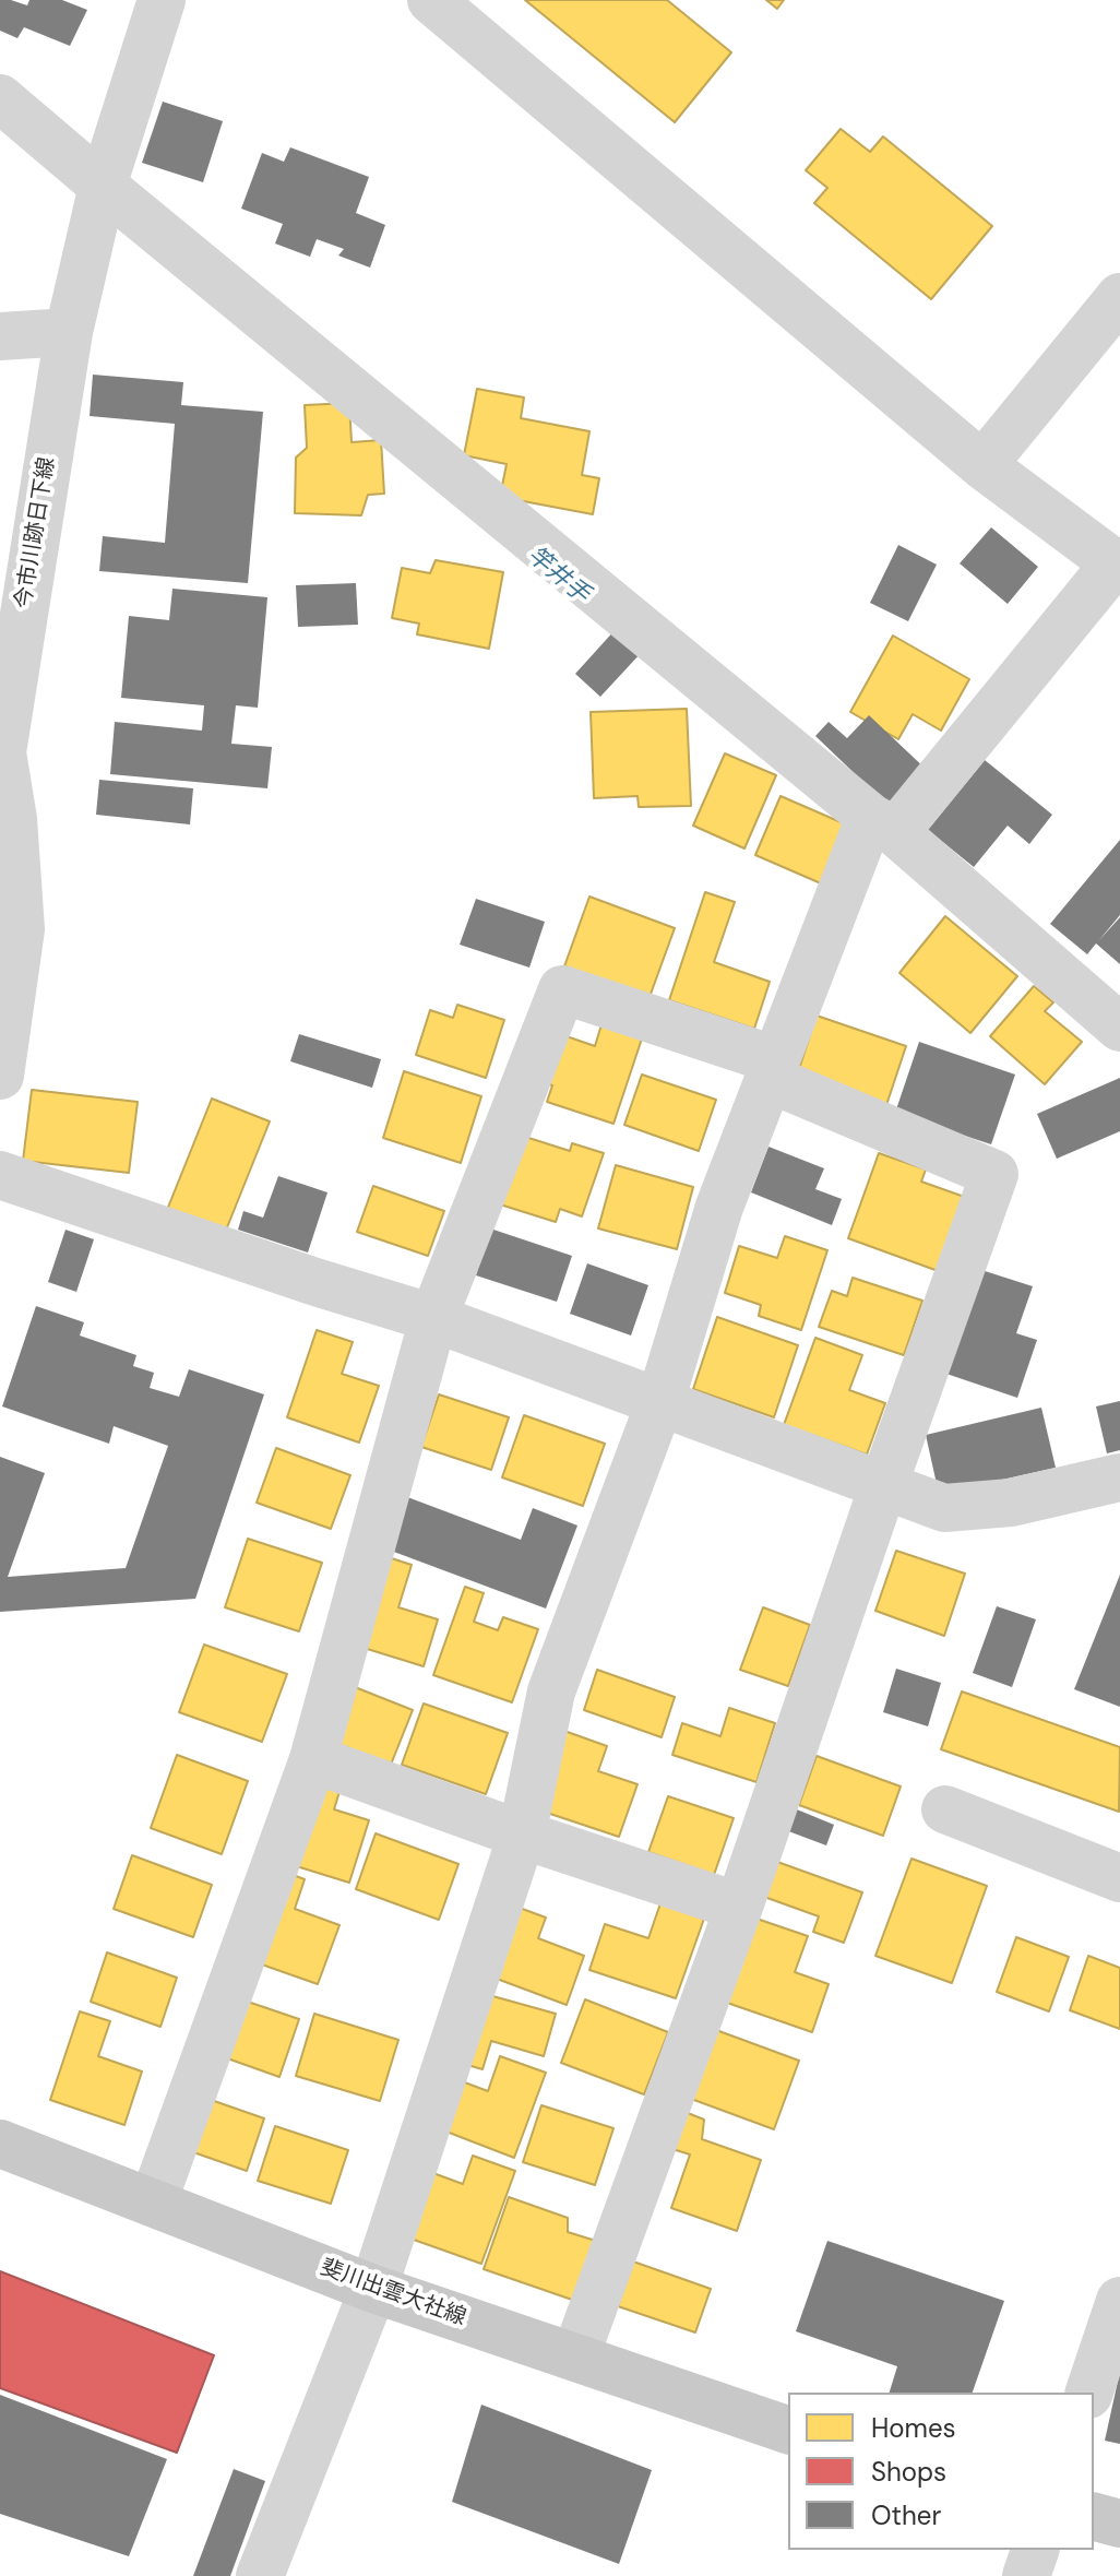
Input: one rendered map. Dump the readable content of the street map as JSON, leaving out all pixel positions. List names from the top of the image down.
{
  "streets": {
    "main road": ["斐川出雲大社線"],
    "street": ["今市川跡日下線"]
  },
  "water": ["竿井手"],
  "legend": ["Homes", "Shops", "Other"]
}
